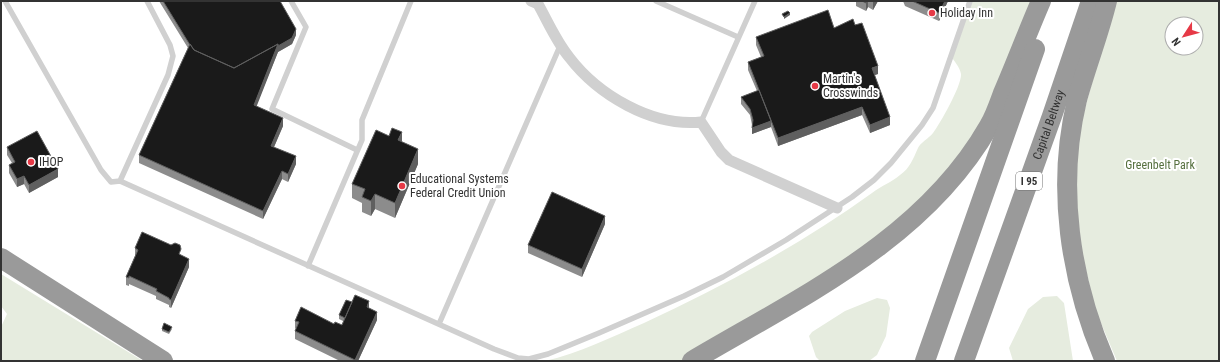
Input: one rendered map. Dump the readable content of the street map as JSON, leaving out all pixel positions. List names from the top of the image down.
{
  "streets": {
    "highway": ["Capital Beltway", "I 95"]
  },
  "parks": ["Greenbelt Park"],
  "places": [
    "Holiday Inn",
    "Martin's Crosswinds",
    "IHOP",
    "Educational Systems Federal Credit Union"
  ],
  "north": "bottom left"
}
